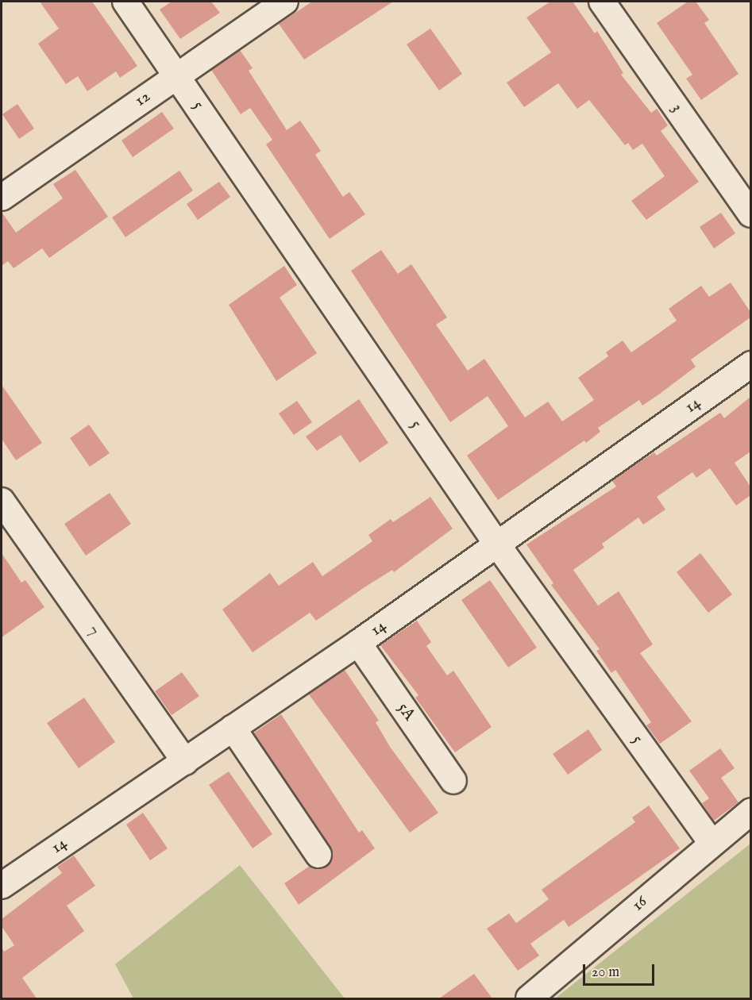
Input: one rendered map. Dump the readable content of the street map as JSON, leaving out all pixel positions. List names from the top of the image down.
{
  "streets": {
    "street": [
      "12",
      "5",
      "3",
      "14",
      "7",
      "5A",
      "16"
    ]
  },
  "crossings": [
    ["12", "5"],
    ["5", "14"],
    ["5", "16"],
    ["14", "7"],
    ["14", "5A"]
  ],
  "scale_bar": "20 m"
}
